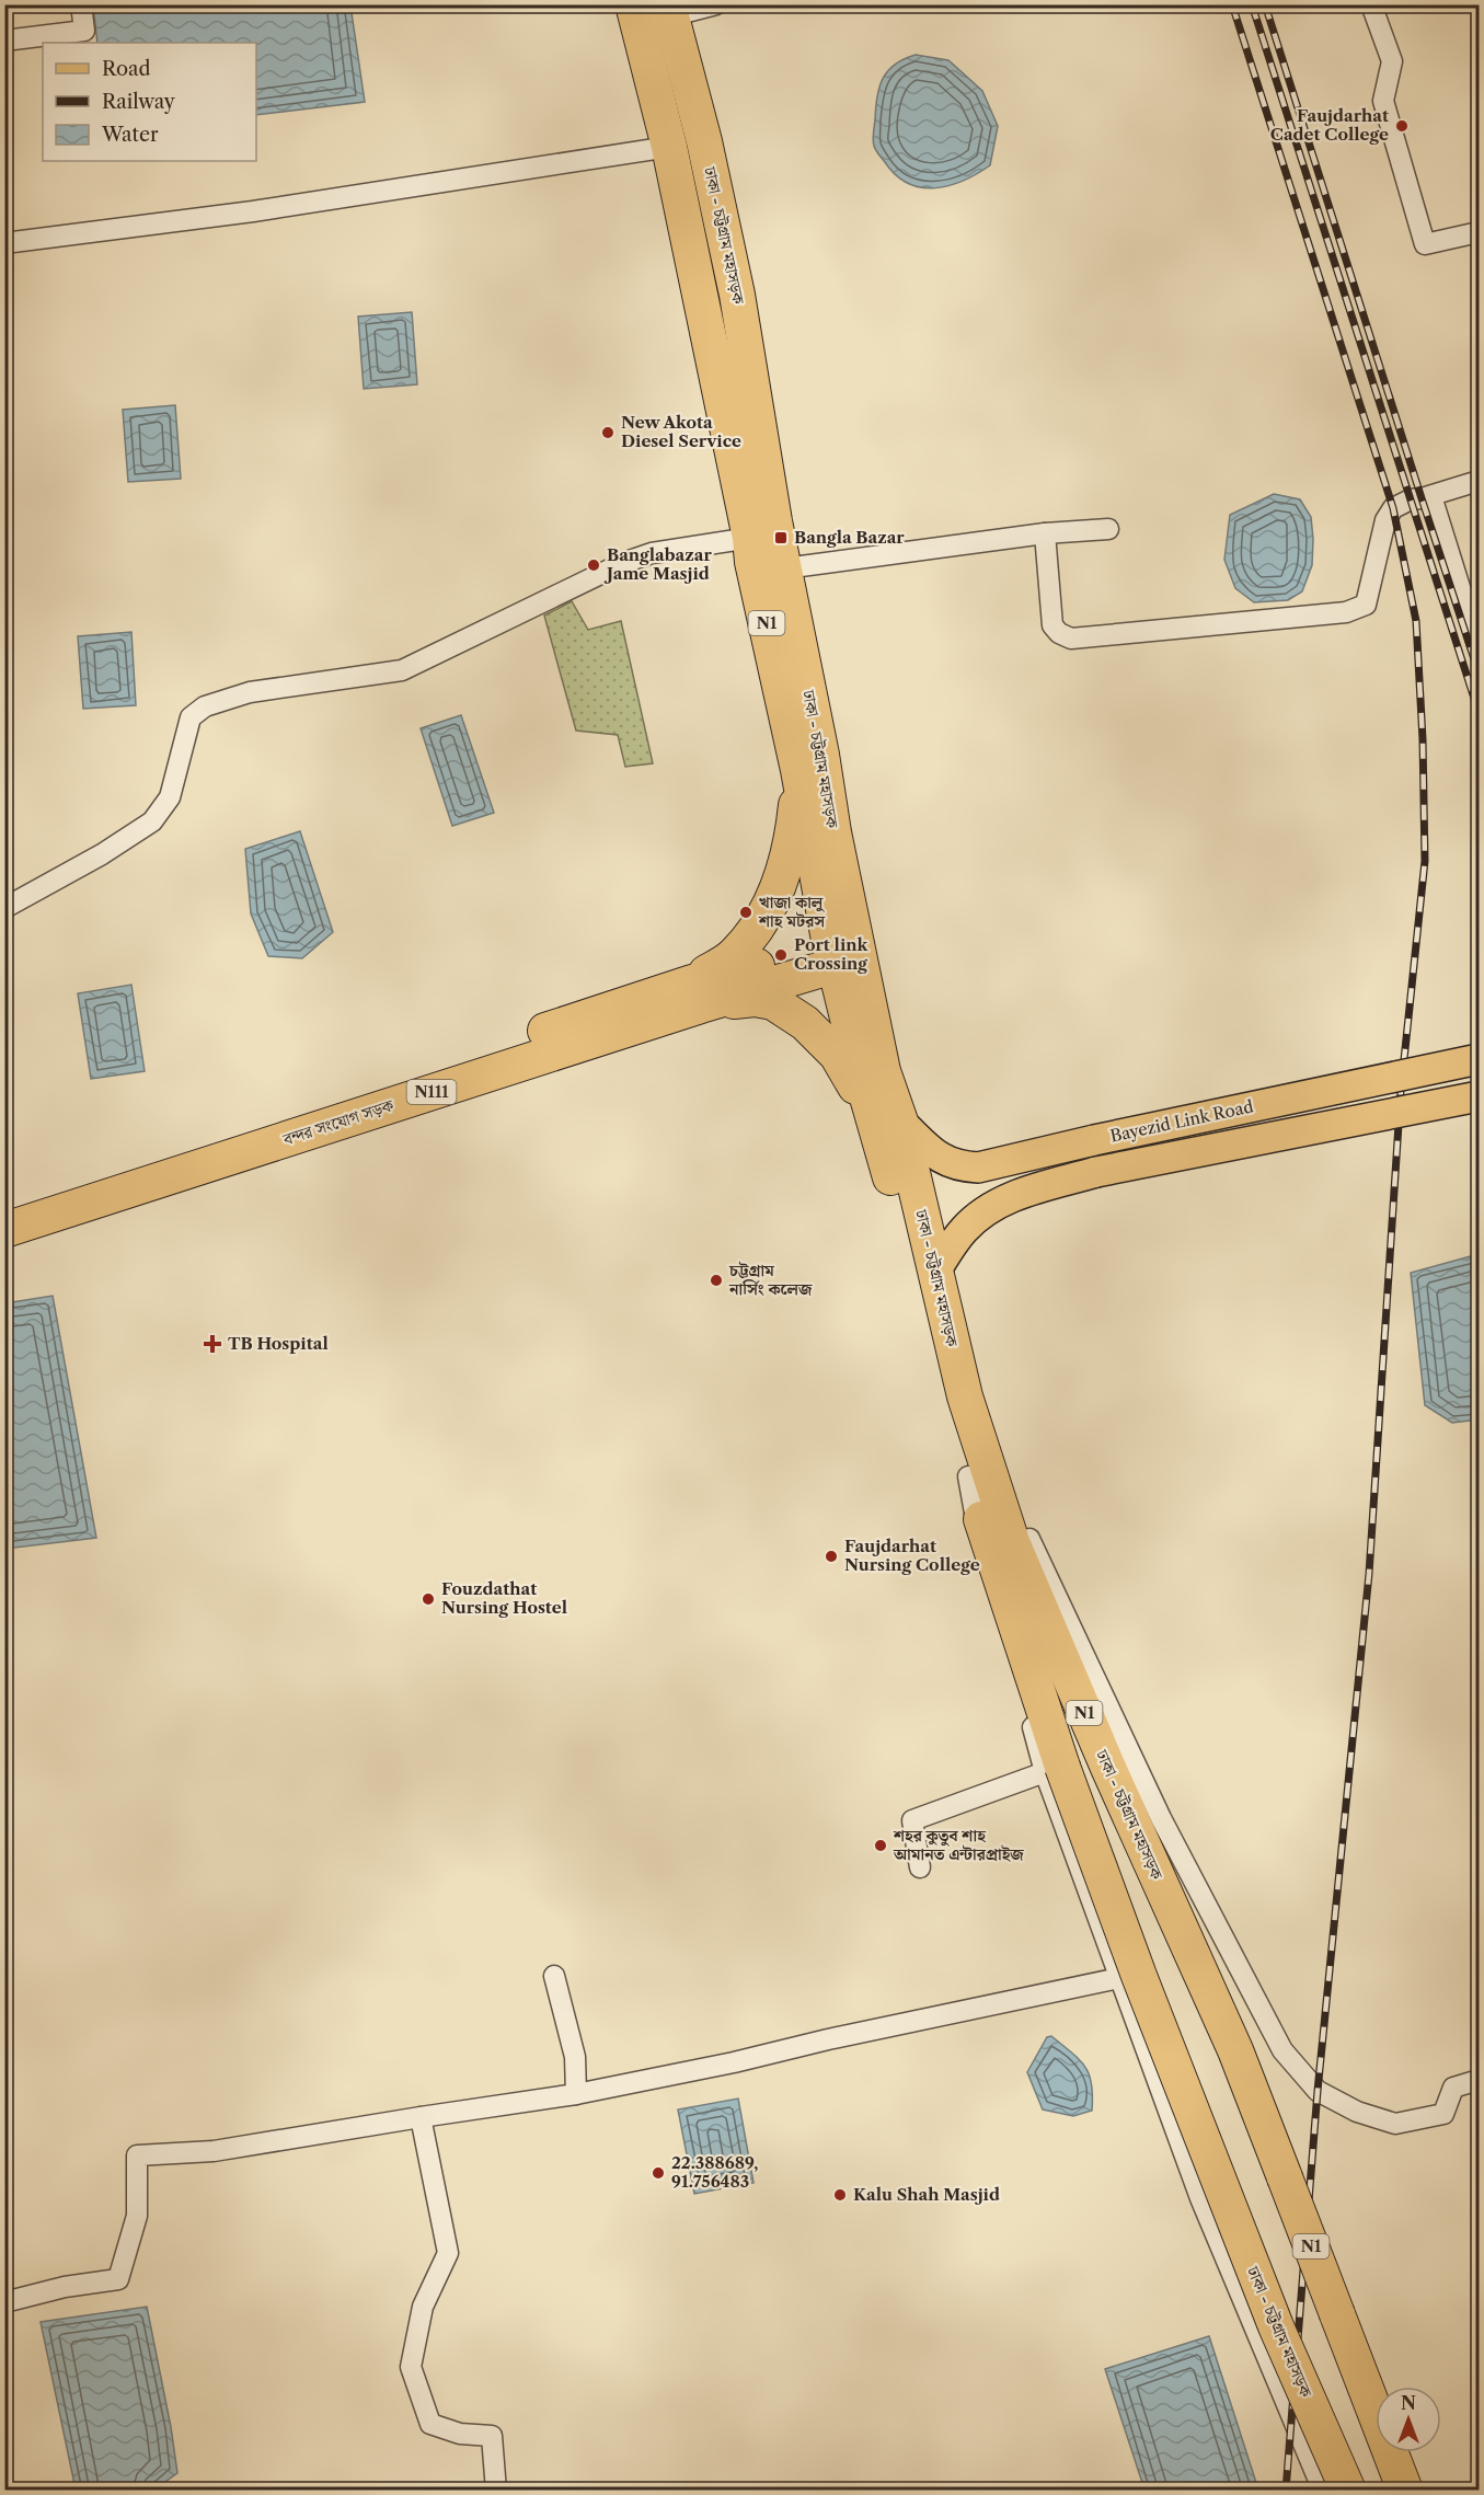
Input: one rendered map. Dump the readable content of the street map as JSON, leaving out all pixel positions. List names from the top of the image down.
{
  "streets": {
    "highway": [
      "ঢাকা - চট্টগ্রাম মহাসড়ক",
      "N1",
      "N111",
      "বন্দর সংযোগ সড়ক"
    ],
    "main road": ["Bayezid Link Road"]
  },
  "crossings": [
    ["ঢাকা - চট্টগ্রাম মহাসড়ক", "Bayezid Link Road"],
    ["ঢাকা - চট্টগ্রাম মহাসড়ক", "বন্দর সংযোগ সড়ক"]
  ],
  "places": {
    "other": [
      "Faujdarhat Cadet College",
      "New Akota Diesel Service",
      "Banglabazar Jame Masjid",
      "খাজা কালু শাহ মটরস",
      "Port link Crossing",
      "চট্টগ্রাম নার্সিং কলেজ",
      "Faujdarhat Nursing College",
      "Fouzdathat Nursing Hostel",
      "শহর কুতুব শাহ আমানত এন্টারপ্রাইজ",
      "22.388689, 91.756483",
      "Kalu Shah Masjid"
    ],
    "transit": ["Bangla Bazar"],
    "health": ["TB Hospital"]
  },
  "legend": ["Road", "Railway", "Water"],
  "north": "top"
}
